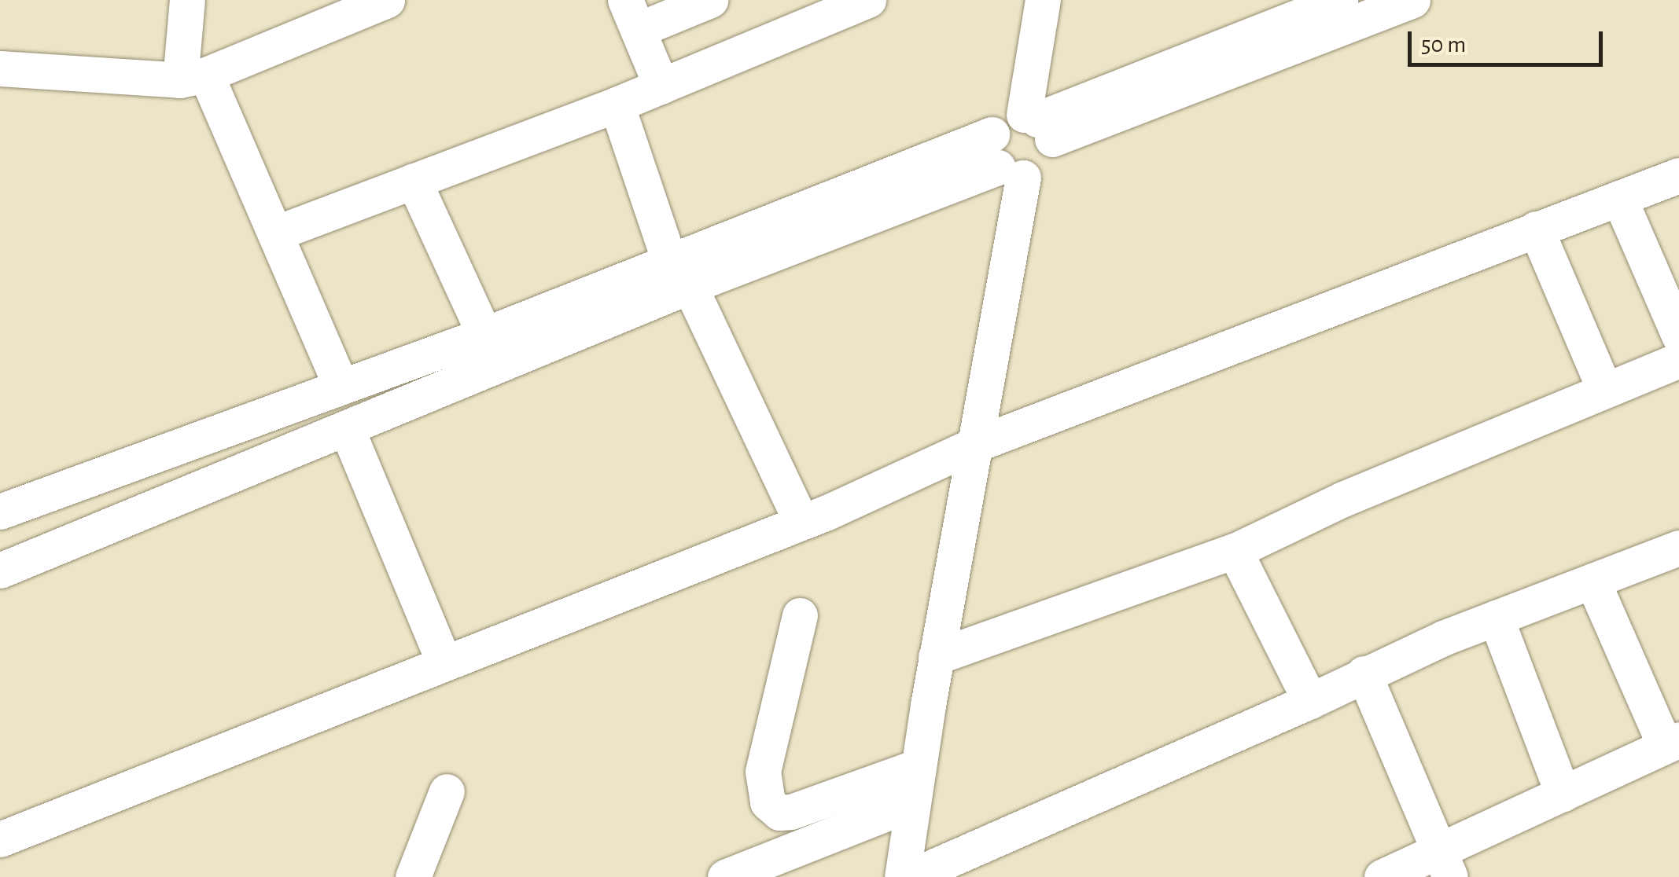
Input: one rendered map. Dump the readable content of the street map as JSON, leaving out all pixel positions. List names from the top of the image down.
{
  "scale_bar": "50 m"
}
